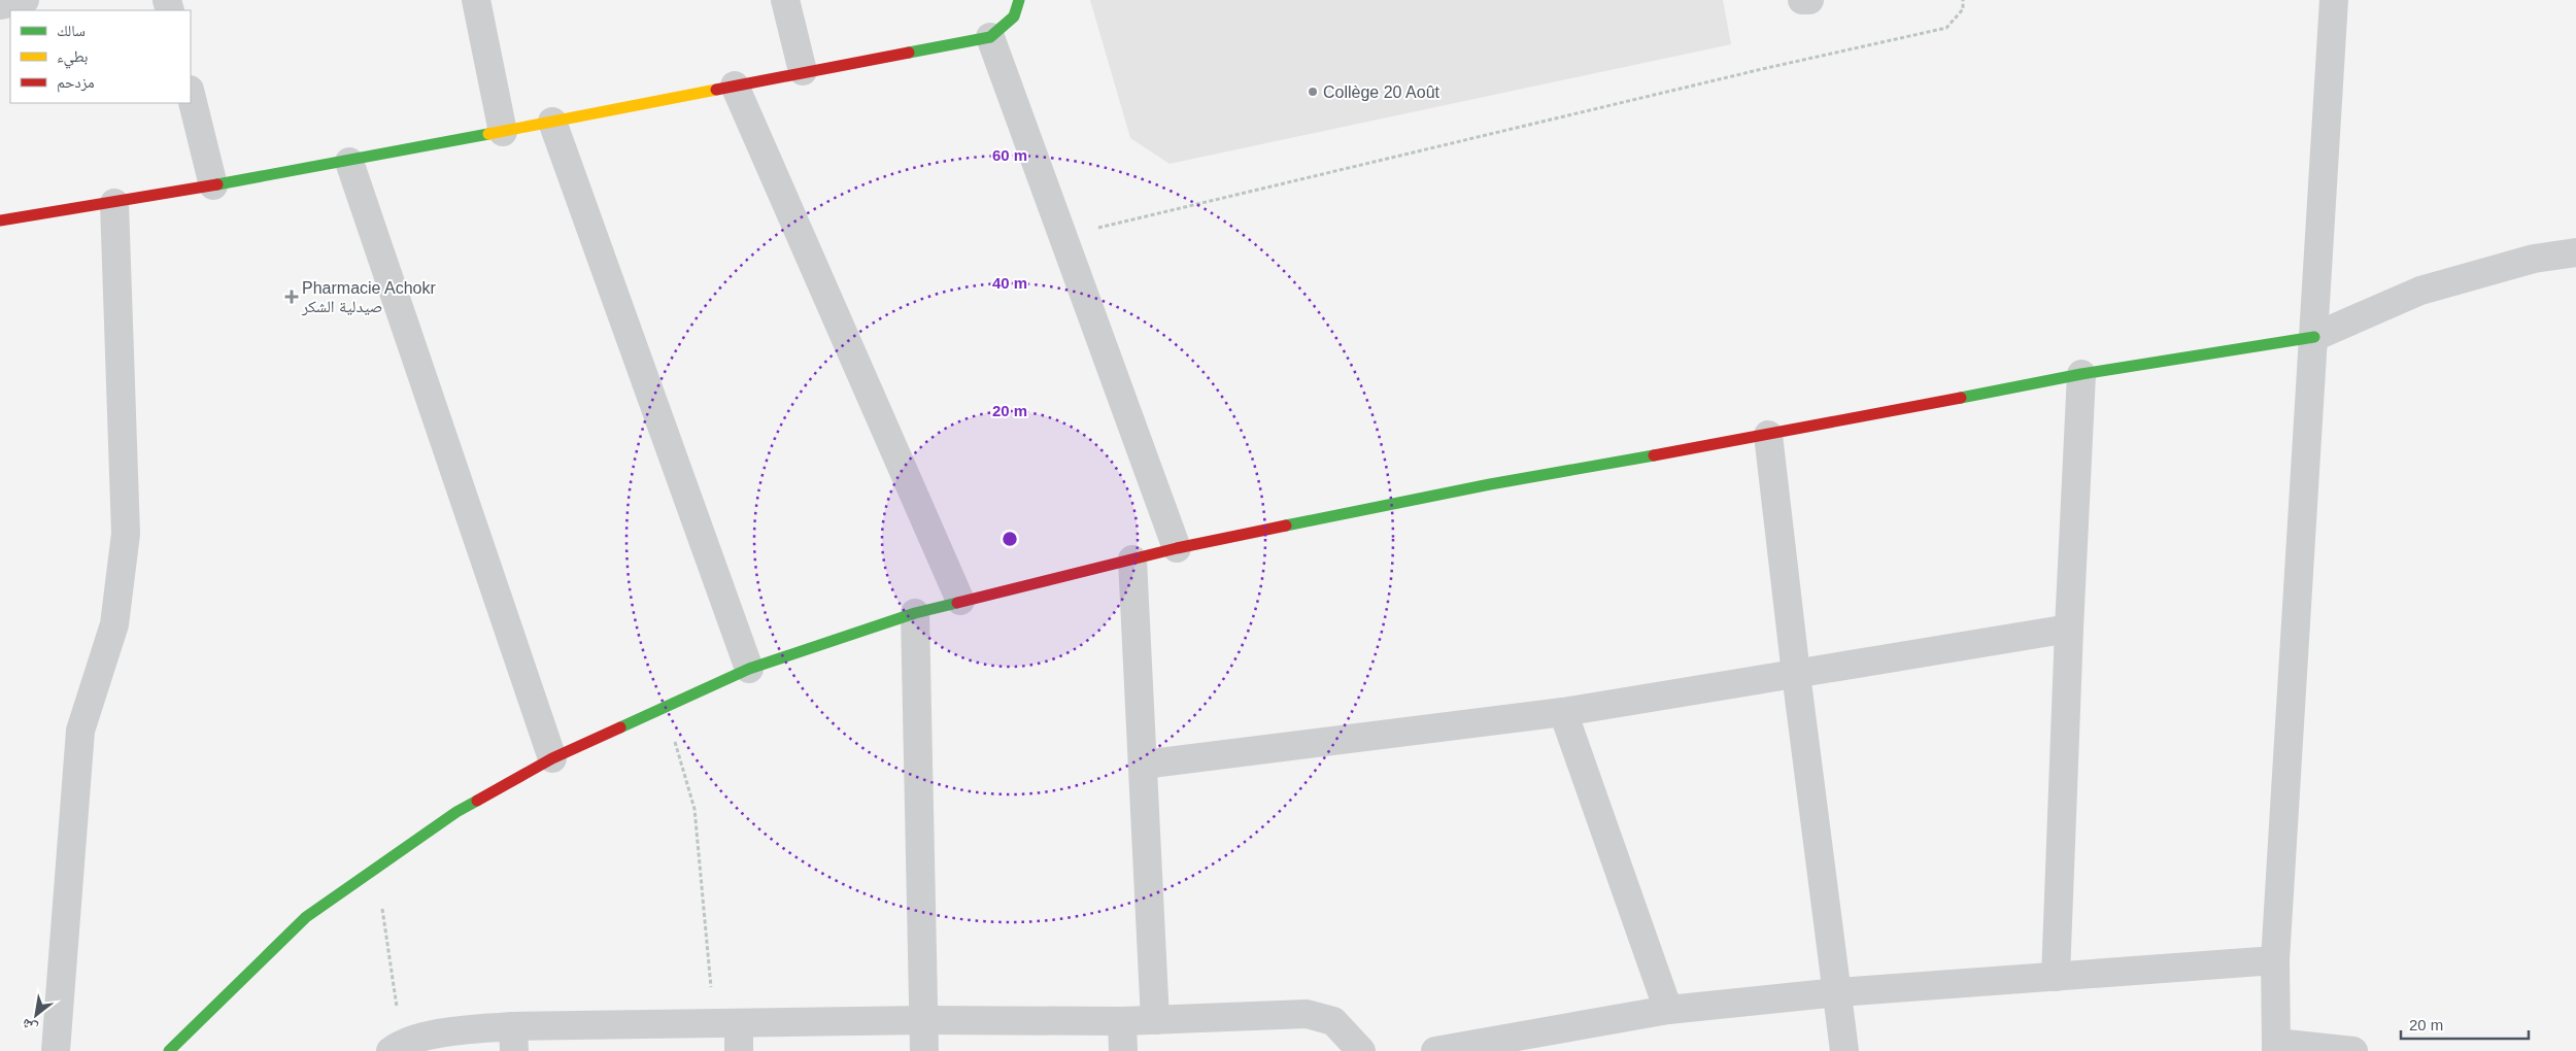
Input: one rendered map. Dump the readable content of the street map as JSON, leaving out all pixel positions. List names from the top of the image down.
{
  "places": {
    "other": ["Collège 20 Août"],
    "health": ["Pharmacie Achokr صيدلية الشكر"]
  },
  "legend": ["سالك", "بطيء", "مزدحم"],
  "scale_bar": "20 m",
  "north": "bottom left",
  "rings": ["60 m", "40 m", "20 m"]
}
